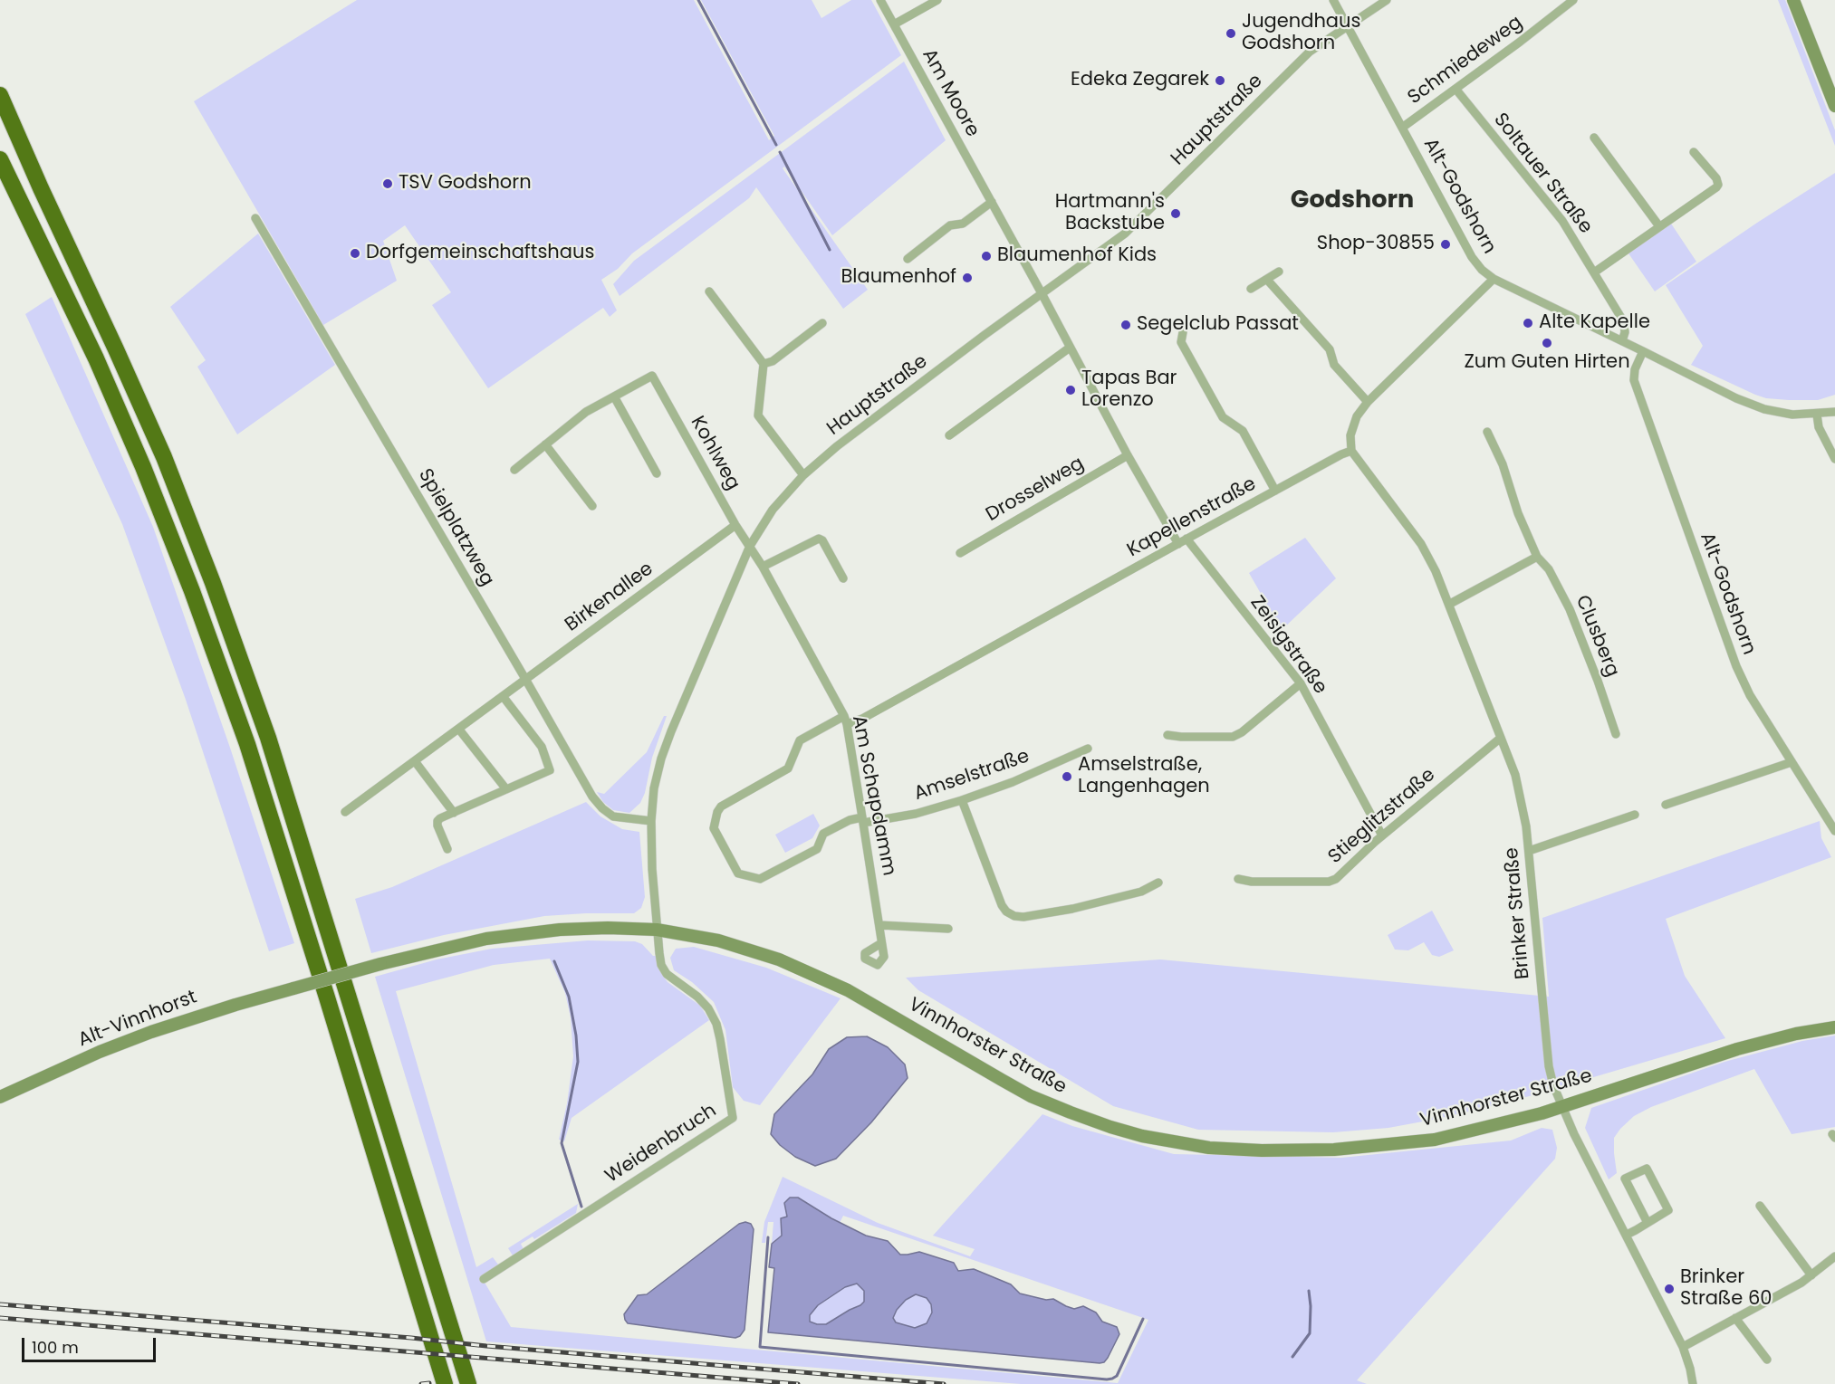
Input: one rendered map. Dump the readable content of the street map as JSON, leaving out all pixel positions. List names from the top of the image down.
{
  "streets": {
    "street": [
      "Schmiedeweg",
      "Am Moore",
      "Hauptstraße",
      "Soltauer Straße",
      "Alt-Godshorn",
      "Kohlweg",
      "Drosselweg",
      "Kapellenstraße",
      "Spielplatzweg",
      "Birkenallee",
      "Clusberg",
      "Zeisigstraße",
      "Amselstraße",
      "Am Schapdamm",
      "Stieglitzstraße",
      "Brinker Straße",
      "Alt-Vinnhorst",
      "Vinnhorster Straße",
      "Weidenbruch"
    ]
  },
  "crossings": [
    ["Schmiedeweg", "Soltauer Straße"],
    ["Schmiedeweg", "Alt-Godshorn"],
    ["Am Moore", "Hauptstraße"],
    ["Am Moore", "Drosselweg"],
    ["Am Moore", "Kapellenstraße"],
    ["Hauptstraße", "Alt-Godshorn"],
    ["Hauptstraße", "Kohlweg"],
    ["Hauptstraße", "Spielplatzweg"],
    ["Hauptstraße", "Am Schapdamm"],
    ["Hauptstraße", "Vinnhorster Straße"],
    ["Hauptstraße", "Weidenbruch"],
    ["Soltauer Straße", "Alt-Godshorn"],
    ["Kohlweg", "Birkenallee"],
    ["Kohlweg", "Am Schapdamm"],
    ["Kapellenstraße", "Zeisigstraße"],
    ["Kapellenstraße", "Amselstraße"],
    ["Kapellenstraße", "Am Schapdamm"],
    ["Kapellenstraße", "Brinker Straße"],
    ["Spielplatzweg", "Birkenallee"],
    ["Zeisigstraße", "Stieglitzstraße"],
    ["Amselstraße", "Am Schapdamm"],
    ["Stieglitzstraße", "Brinker Straße"],
    ["Brinker Straße", "Vinnhorster Straße"],
    ["Alt-Vinnhorst", "Vinnhorster Straße"],
    ["Vinnhorster Straße", "Weidenbruch"]
  ],
  "districts": ["Godshorn"],
  "places": [
    "Jugendhaus Godshorn",
    "Edeka Zegarek",
    "TSV Godshorn",
    "Hartmann's Backstube",
    "Shop-30855",
    "Dorfgemeinschaftshaus",
    "Blaumenhof Kids",
    "Blaumenhof",
    "Alte Kapelle",
    "Segelclub Passat",
    "Zum Guten Hirten",
    "Tapas Bar Lorenzo",
    "Amselstraße, Langenhagen",
    "Brinker Straße 60"
  ],
  "scale_bar": "100 m"
}
